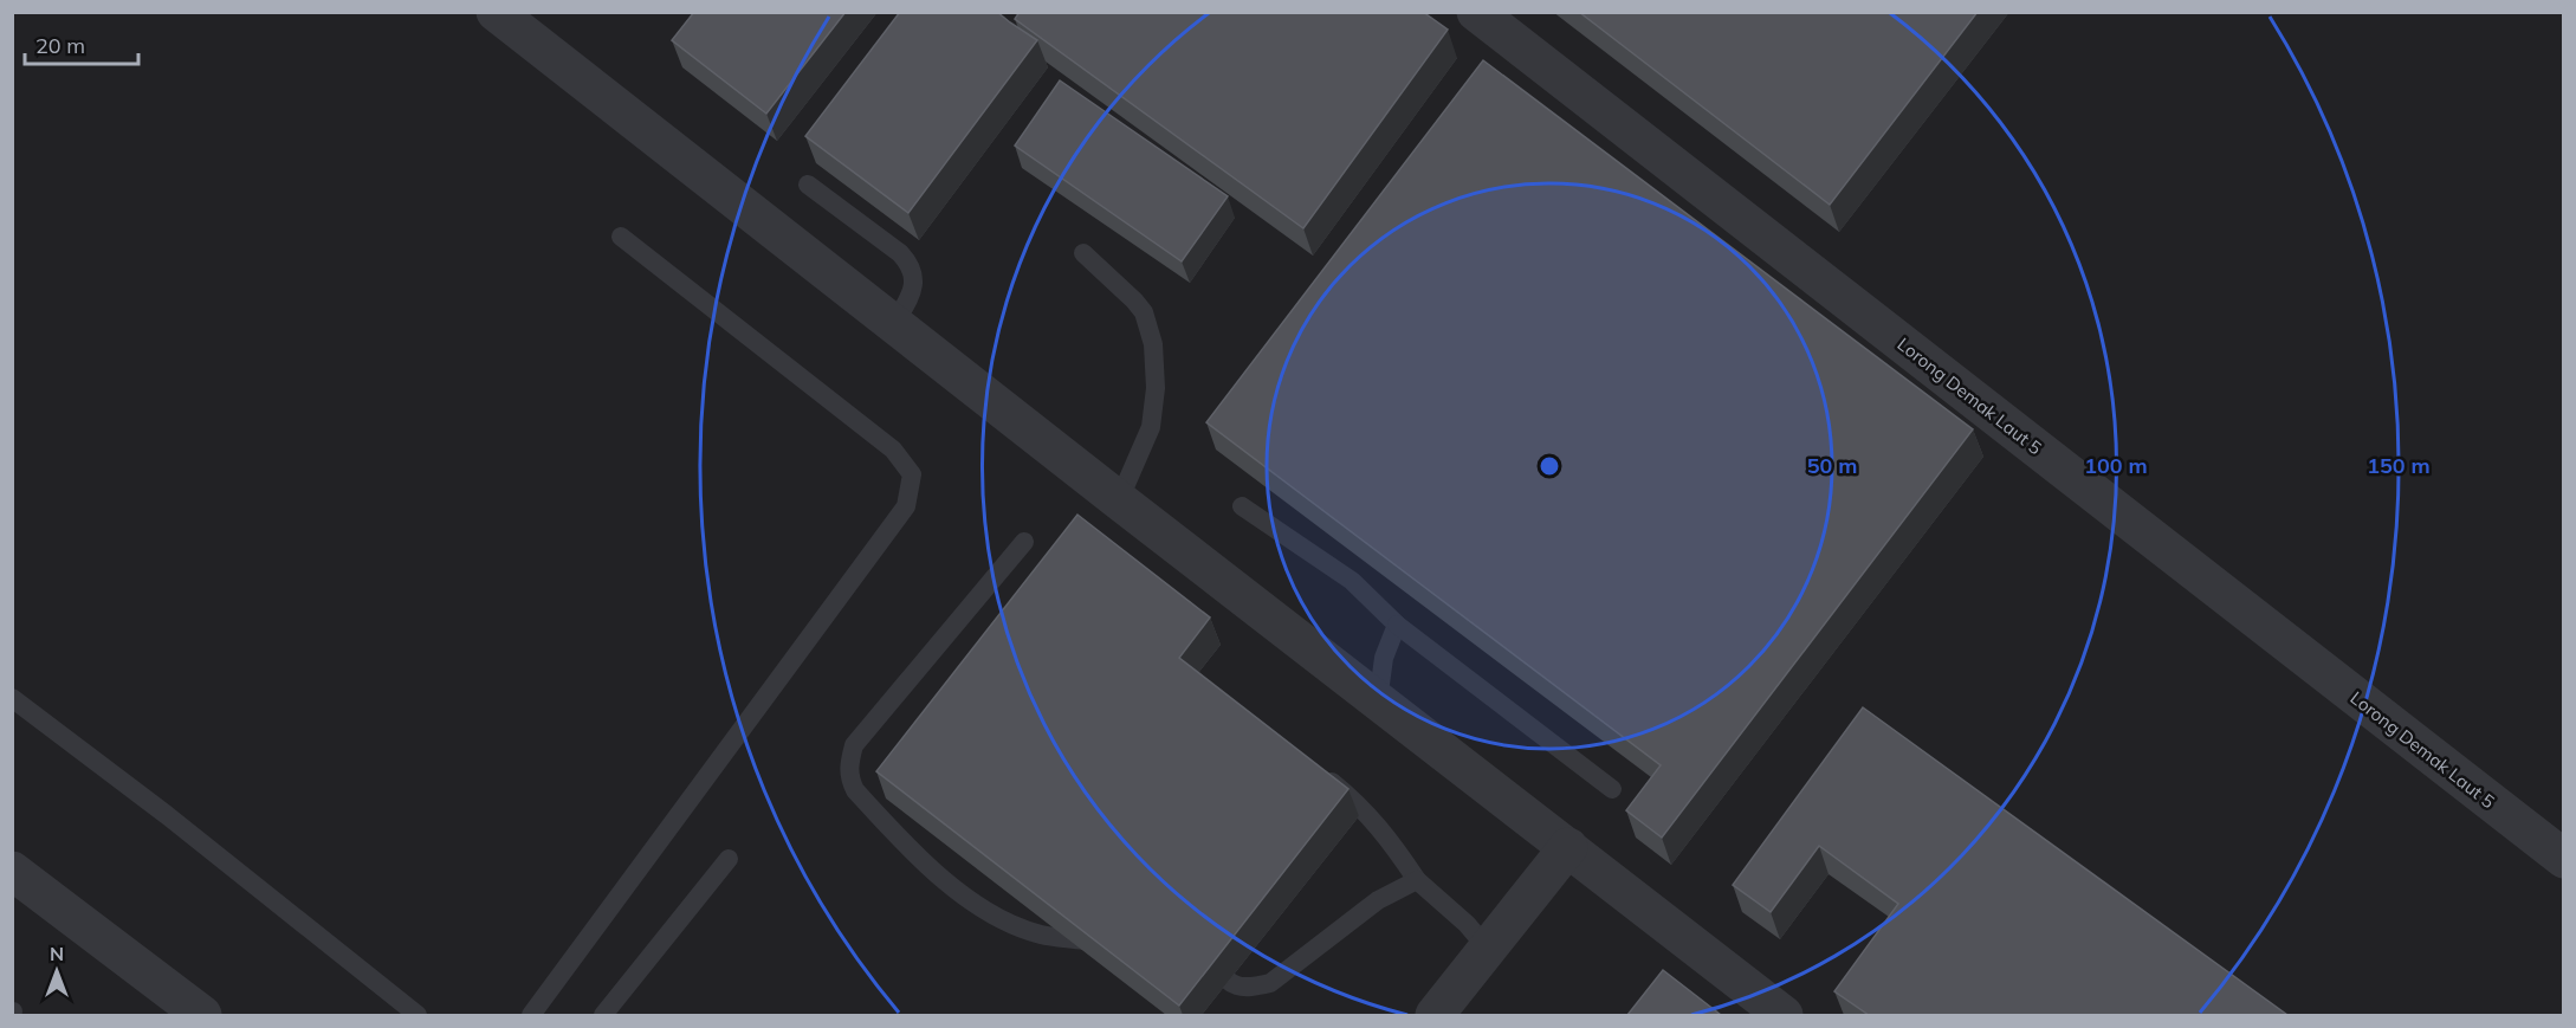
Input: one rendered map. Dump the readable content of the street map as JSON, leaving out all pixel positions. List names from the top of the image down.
{
  "streets": {
    "street": ["Lorong Demak Laut 5"]
  },
  "scale_bar": "20 m",
  "north": "top",
  "rings": ["50 m", "100 m", "150 m"]
}
